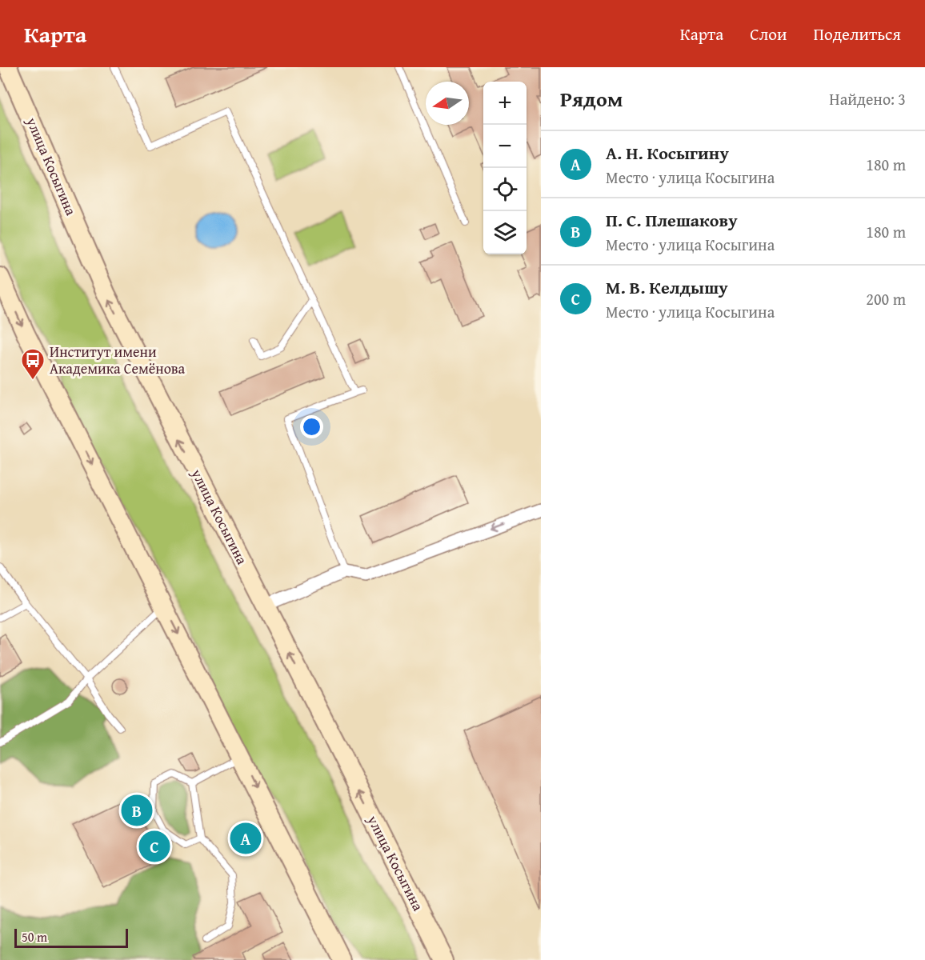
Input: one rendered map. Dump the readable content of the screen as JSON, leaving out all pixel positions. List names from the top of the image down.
{
  "streets": {
    "main road": ["улица Косыгина"]
  },
  "places": {
    "bus stop": ["Институт имени Академика Семёнова"]
  },
  "scale_bar": "50 m",
  "north": "left",
  "page": {
    "header": "Карта",
    "nav": ["Карта", "Слои", "Поделиться"],
    "heading": ["Рядом", "Найдено: 3"],
    "map_buttons": ["+", "−"],
    "list": [
      {
        "mark": "A",
        "name": "А. Н. Косыгину",
        "note": "Место · улица Косыгина",
        "value": "180 m"
      },
      {
        "mark": "B",
        "name": "П. С. Плешакову",
        "note": "Место · улица Косыгина",
        "value": "180 m"
      },
      {
        "mark": "C",
        "name": "М. В. Келдышу",
        "note": "Место · улица Косыгина",
        "value": "200 m"
      }
    ],
    "pins": ["B", "A", "C"],
    "scale": "50 m"
  }
}
